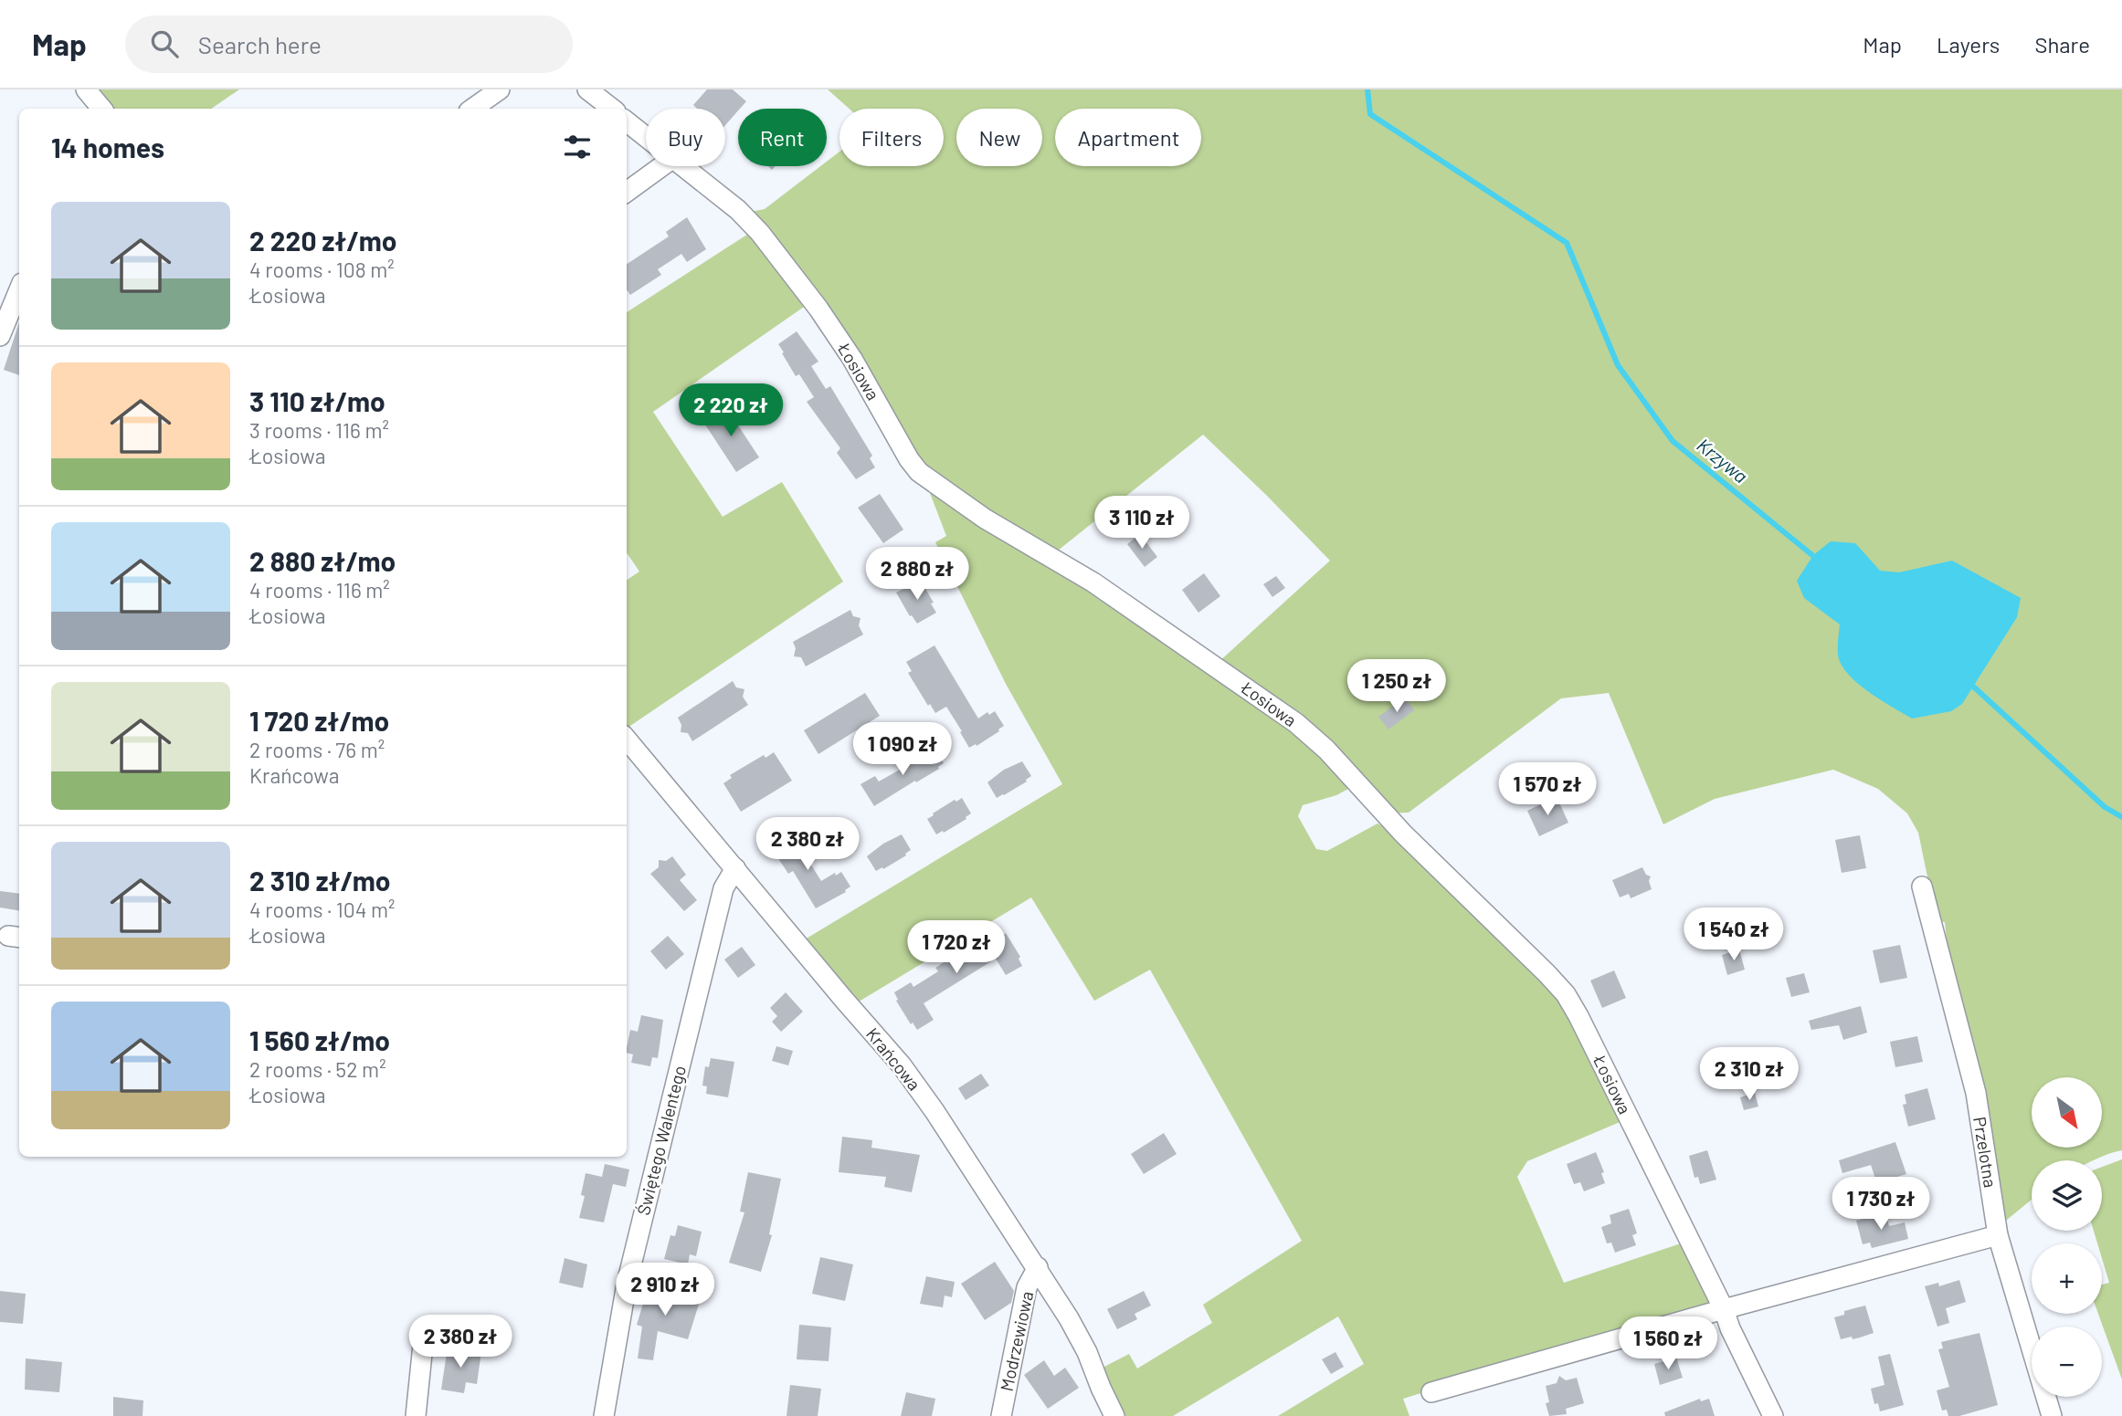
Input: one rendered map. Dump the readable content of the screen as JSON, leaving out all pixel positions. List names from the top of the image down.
{
  "streets": {
    "street": [
      "Łosiowa",
      "Krańcowa",
      "Świętego Walentego",
      "Przelotna",
      "Modrzewiowa"
    ]
  },
  "crossings": [
    ["Krańcowa", "Świętego Walentego"],
    ["Krańcowa", "Modrzewiowa"]
  ],
  "water": ["Krzywa"],
  "north": "bottom right",
  "page": {
    "header": "Map",
    "search": "Search here",
    "nav": ["Map", "Layers", "Share"],
    "chip": [
      "Buy",
      "Rent",
      "Filters",
      "New",
      "Apartment"
    ],
    "heading": "14 homes",
    "list": [
      {
        "name": "2 220 zł/mo",
        "note": "4 rooms · 108 m² · Łosiowa"
      },
      {
        "name": "3 110 zł/mo",
        "note": "3 rooms · 116 m² · Łosiowa"
      },
      {
        "name": "2 880 zł/mo",
        "note": "4 rooms · 116 m² · Łosiowa"
      },
      {
        "name": "1 720 zł/mo",
        "note": "2 rooms · 76 m² · Krańcowa"
      },
      {
        "name": "2 310 zł/mo",
        "note": "4 rooms · 104 m² · Łosiowa"
      },
      {
        "name": "1 560 zł/mo",
        "note": "2 rooms · 52 m² · Łosiowa"
      }
    ],
    "price": [
      "2 220 zł",
      "3 110 zł",
      "2 880 zł",
      "1 250 zł",
      "1 090 zł",
      "1 570 zł",
      "2 380 zł",
      "1 540 zł",
      "1 720 zł",
      "2 310 zł",
      "1 730 zł",
      "2 910 zł",
      "2 380 zł",
      "1 560 zł"
    ],
    "map_buttons": ["+", "−"]
  }
}
